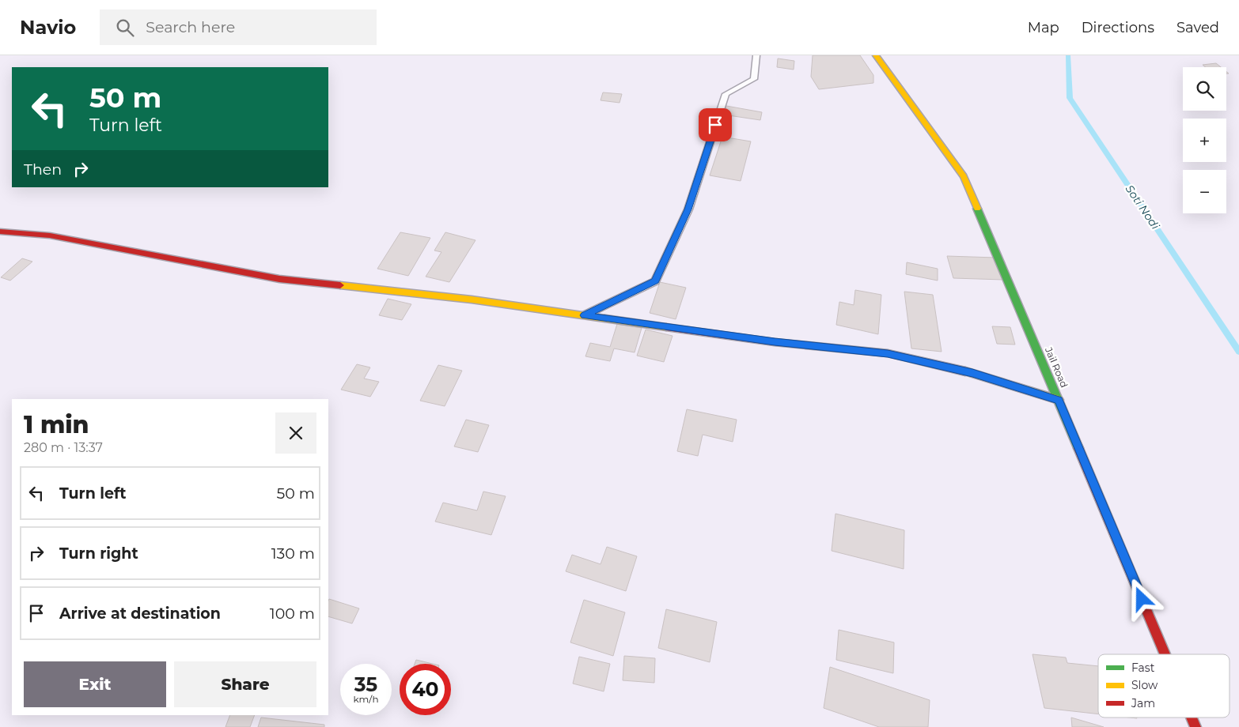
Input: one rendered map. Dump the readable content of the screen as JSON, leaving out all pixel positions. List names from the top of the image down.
{
  "streets": {
    "street": ["Jail Road"]
  },
  "water": ["Soti Nodi"],
  "legend": ["Fast", "Slow", "Jam"],
  "page": {
    "header": "Navio",
    "search": "Search here",
    "nav": ["Map", "Directions", "Saved"],
    "map_buttons": ["+", "−"],
    "turn": ["50 m", "Turn left"],
    "then": "Then",
    "heading": ["1 min", "280 m · 13:37"],
    "list": [
      {
        "name": "Turn left",
        "value": "50 m"
      },
      {
        "name": "Turn right",
        "value": "130 m"
      },
      {
        "name": "Arrive at destination",
        "value": "100 m"
      }
    ],
    "buttons": ["Exit", "Share"],
    "speed": "35 km/h",
    "limit": "40"
  }
}
